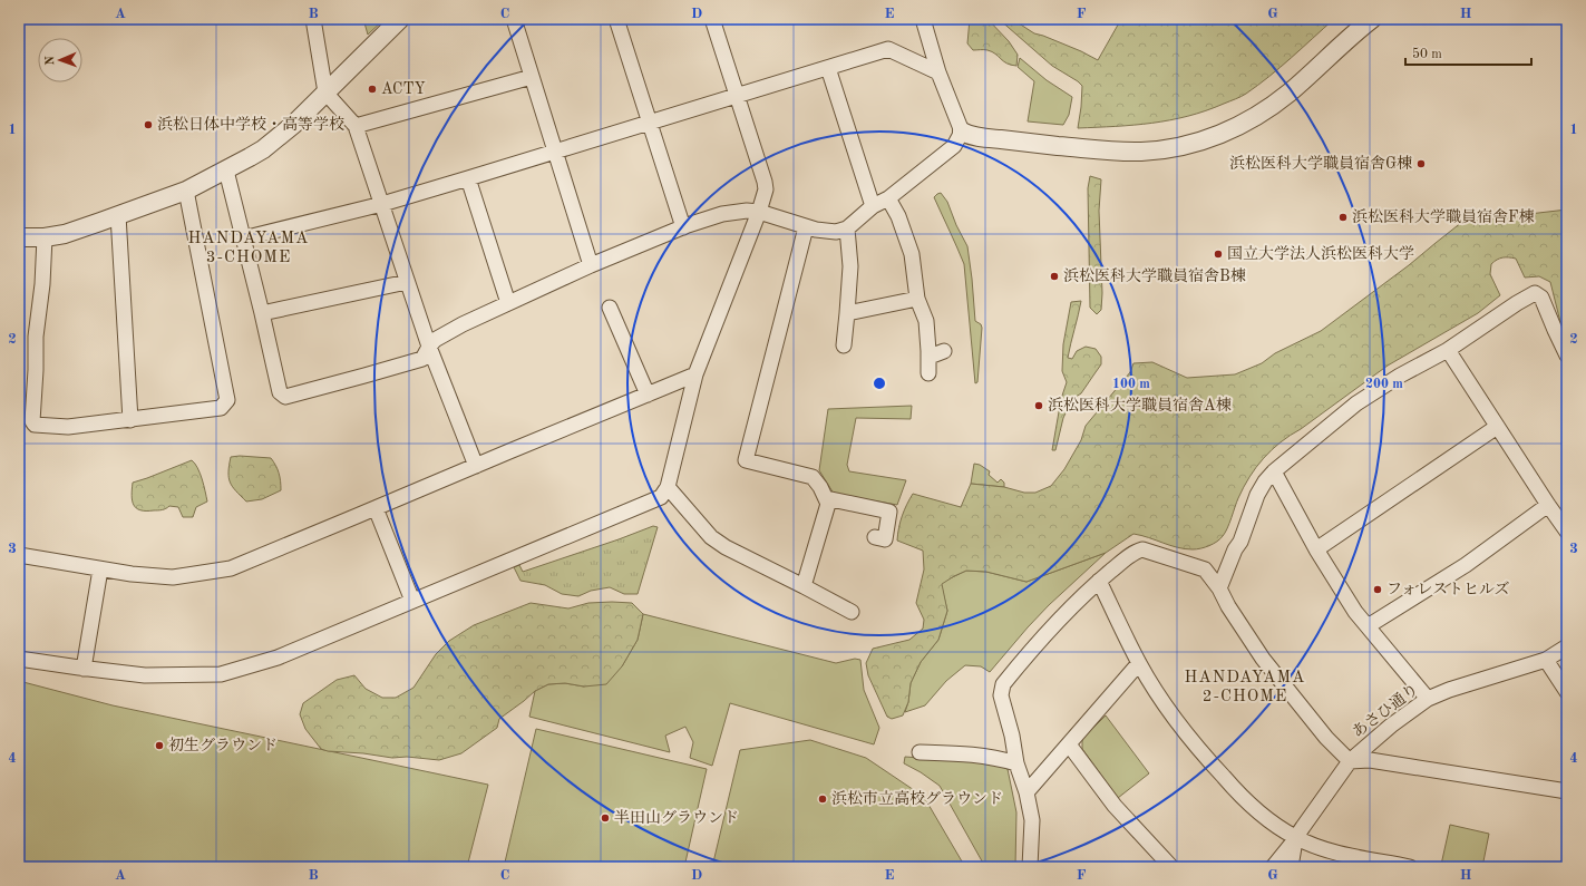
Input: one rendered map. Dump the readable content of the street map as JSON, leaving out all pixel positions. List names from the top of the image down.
{
  "streets": {
    "street": ["あさひ通り"]
  },
  "districts": ["HANDAYAMA 3-CHOME", "HANDAYAMA 2-CHOME"],
  "places": [
    "ACTY",
    "浜松日体中学校・高等学校",
    "浜松医科大学職員宿舎G棟",
    "浜松医科大学職員宿舎F棟",
    "国立大学法人浜松医科大学",
    "浜松医科大学職員宿舎B棟",
    "浜松医科大学職員宿舎A棟",
    "フォレストヒルズ",
    "初生グラウンド",
    "浜松市立高校グラウンド",
    "半田山グラウンド"
  ],
  "scale_bar": "50 m",
  "north": "left",
  "grid": {
    "columns": [
      "A",
      "B",
      "C",
      "D",
      "E",
      "F",
      "G",
      "H"
    ],
    "rows": [
      "1",
      "2",
      "3",
      "4"
    ]
  },
  "rings": ["100 m", "200 m"]
}
